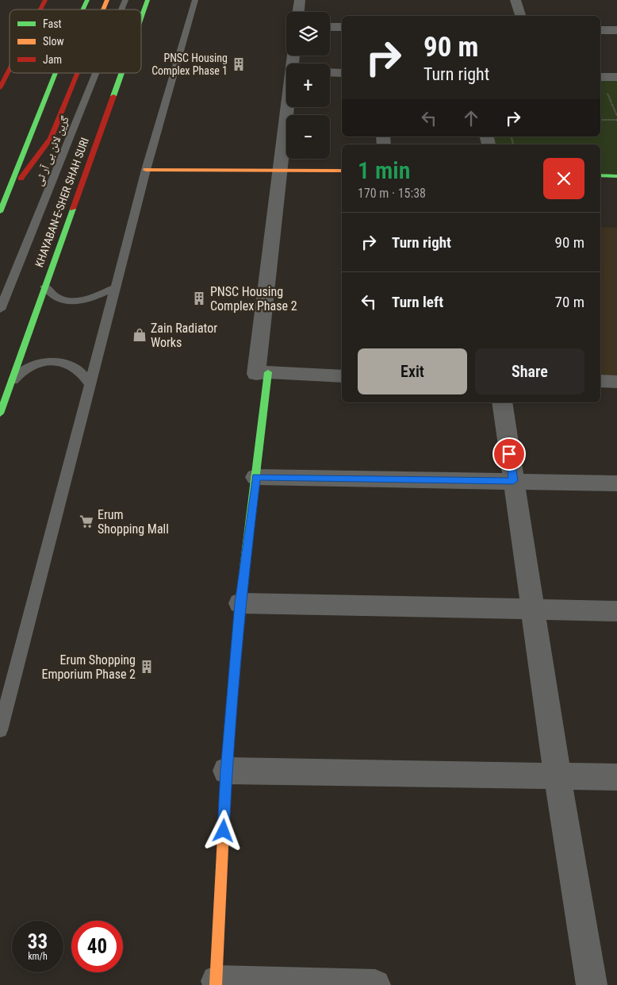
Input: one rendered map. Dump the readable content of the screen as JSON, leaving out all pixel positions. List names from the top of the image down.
{
  "streets": {
    "main road": ["KHAYABAN-E-SHER SHAH SURI"],
    "lane": ["گرین لائن بی آر ٹی"]
  },
  "places": {
    "building": ["PNSC Housing Complex Phase 1", "PNSC Housing Complex Phase 2", "Erum Shopping Emporium Phase 2"],
    "shop": ["Zain Radiator Works"],
    "supermarket": ["Erum Shopping Mall"]
  },
  "legend": ["Fast", "Slow", "Jam"],
  "page": {
    "map_buttons": ["+", "−"],
    "turn": ["90 m", "Turn right"],
    "heading": ["1 min", "170 m · 15:38"],
    "list": [
      {
        "name": "Turn right",
        "value": "90 m"
      },
      {
        "name": "Turn left",
        "value": "70 m"
      }
    ],
    "buttons": ["Exit", "Share"],
    "speed": "33 km/h",
    "limit": "40"
  }
}
